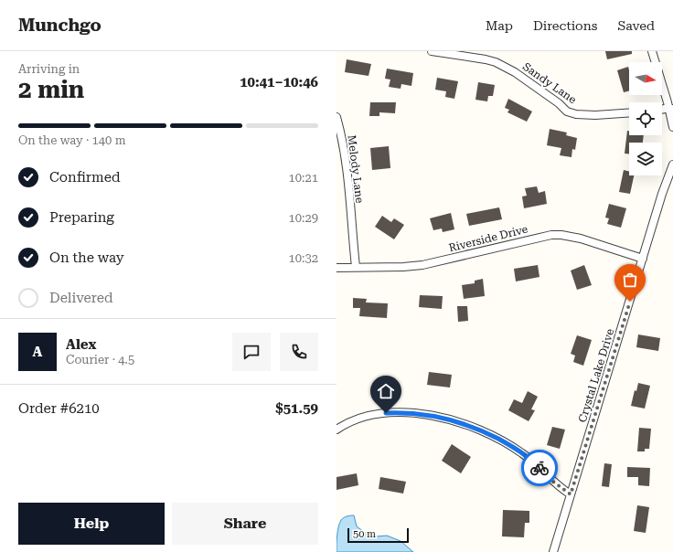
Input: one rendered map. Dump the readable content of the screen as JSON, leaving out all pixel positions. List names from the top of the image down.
{
  "streets": {
    "street": [
      "Sandy Lane",
      "Melody Lane",
      "Riverside Drive",
      "Crystal Lake Drive"
    ]
  },
  "crossings": [
    ["Melody Lane", "Riverside Drive"],
    ["Riverside Drive", "Crystal Lake Drive"]
  ],
  "scale_bar": "50 m",
  "north": "right",
  "page": {
    "header": "Munchgo",
    "nav": ["Map", "Directions", "Saved"],
    "heading": ["2 min", "Arriving in", "10:41–10:46"],
    "panel": [
      "Alex",
      "Courier · 4.5",
      "Order #6210",
      "$51.59"
    ],
    "bar": "On the way · 140 m",
    "list": [
      ["Confirmed", "10:21"],
      ["Preparing", "10:29"],
      ["On the way", "10:32"],
      "Delivered"
    ],
    "round": "A",
    "buttons": ["Help", "Share"],
    "scale": "50 m"
  }
}
